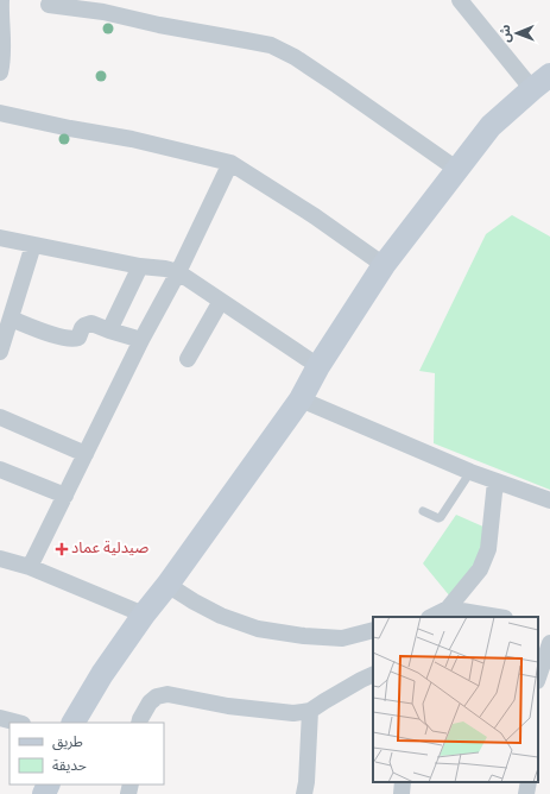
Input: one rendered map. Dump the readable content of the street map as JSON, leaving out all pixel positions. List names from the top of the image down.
{
  "places": {
    "health": ["صيدلية عماد"]
  },
  "legend": ["طريق", "حديقة"],
  "north": "left"
}
